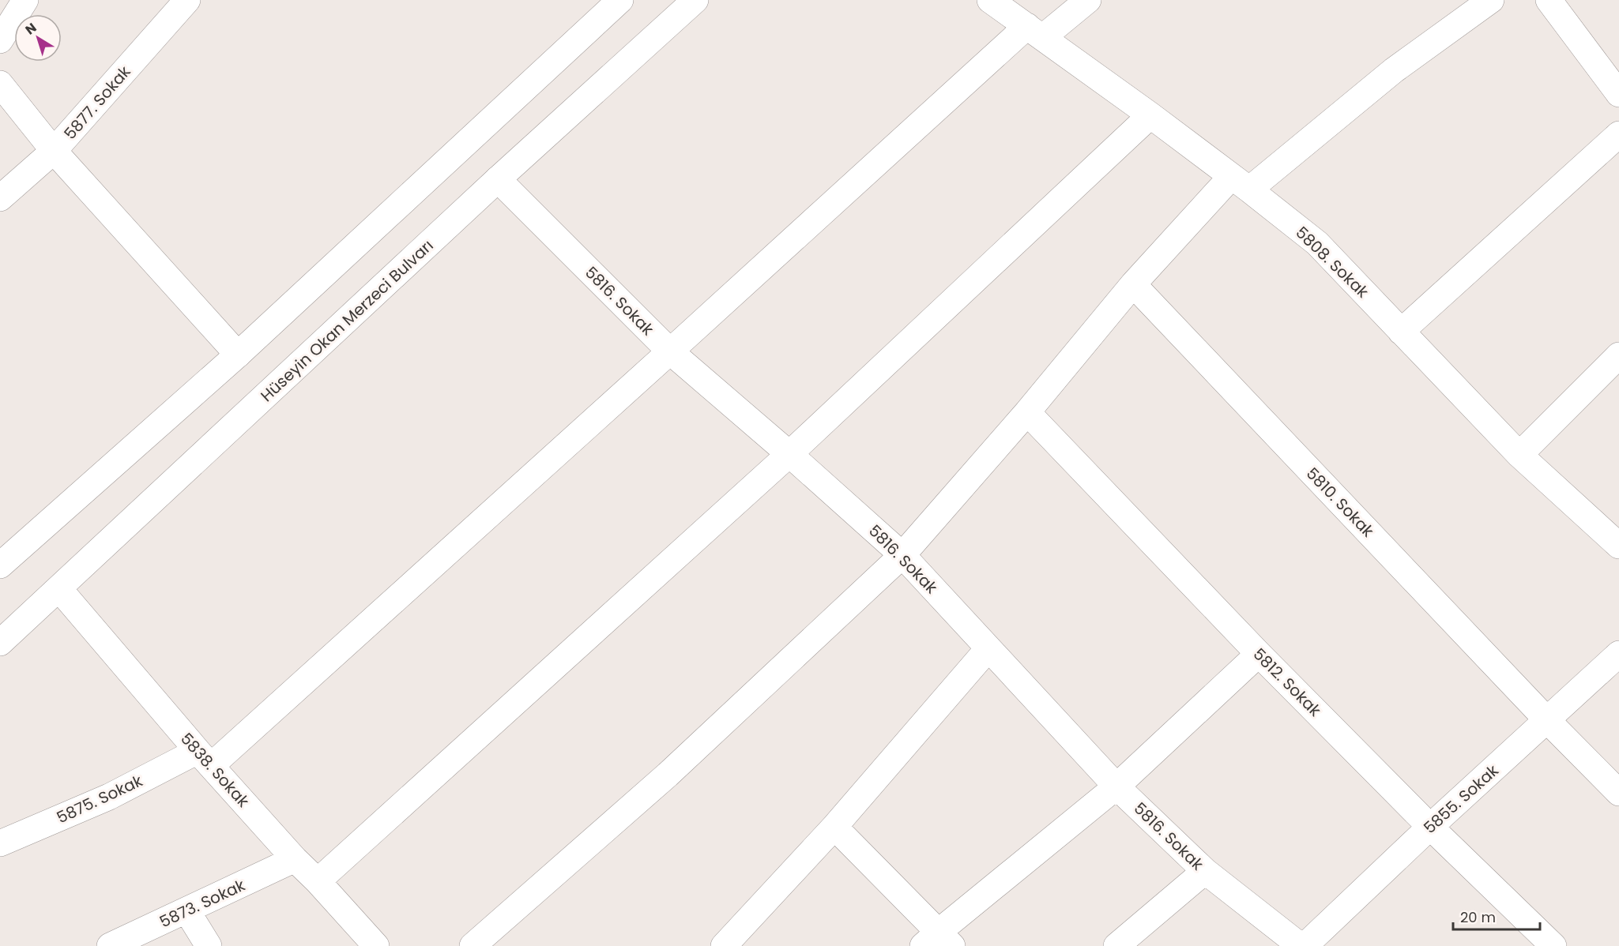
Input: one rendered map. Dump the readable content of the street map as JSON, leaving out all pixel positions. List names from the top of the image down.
{
  "streets": {
    "street": [
      "5877. Sokak",
      "5808. Sokak",
      "5816. Sokak",
      "Hüseyin Okan Merzeci Bulvarı",
      "5810. Sokak",
      "5812. Sokak",
      "5838. Sokak",
      "5875. Sokak",
      "5855. Sokak",
      "5873. Sokak"
    ]
  },
  "crossings": [
    ["5808. Sokak", "5875. Sokak"],
    ["5816. Sokak", "Hüseyin Okan Merzeci Bulvarı"],
    ["5816. Sokak", "5875. Sokak"],
    ["Hüseyin Okan Merzeci Bulvarı", "5838. Sokak"],
    ["5810. Sokak", "5855. Sokak"],
    ["5812. Sokak", "5855. Sokak"],
    ["5838. Sokak", "5875. Sokak"],
    ["5838. Sokak", "5873. Sokak"]
  ],
  "scale_bar": "20 m",
  "north": "top left"
}
